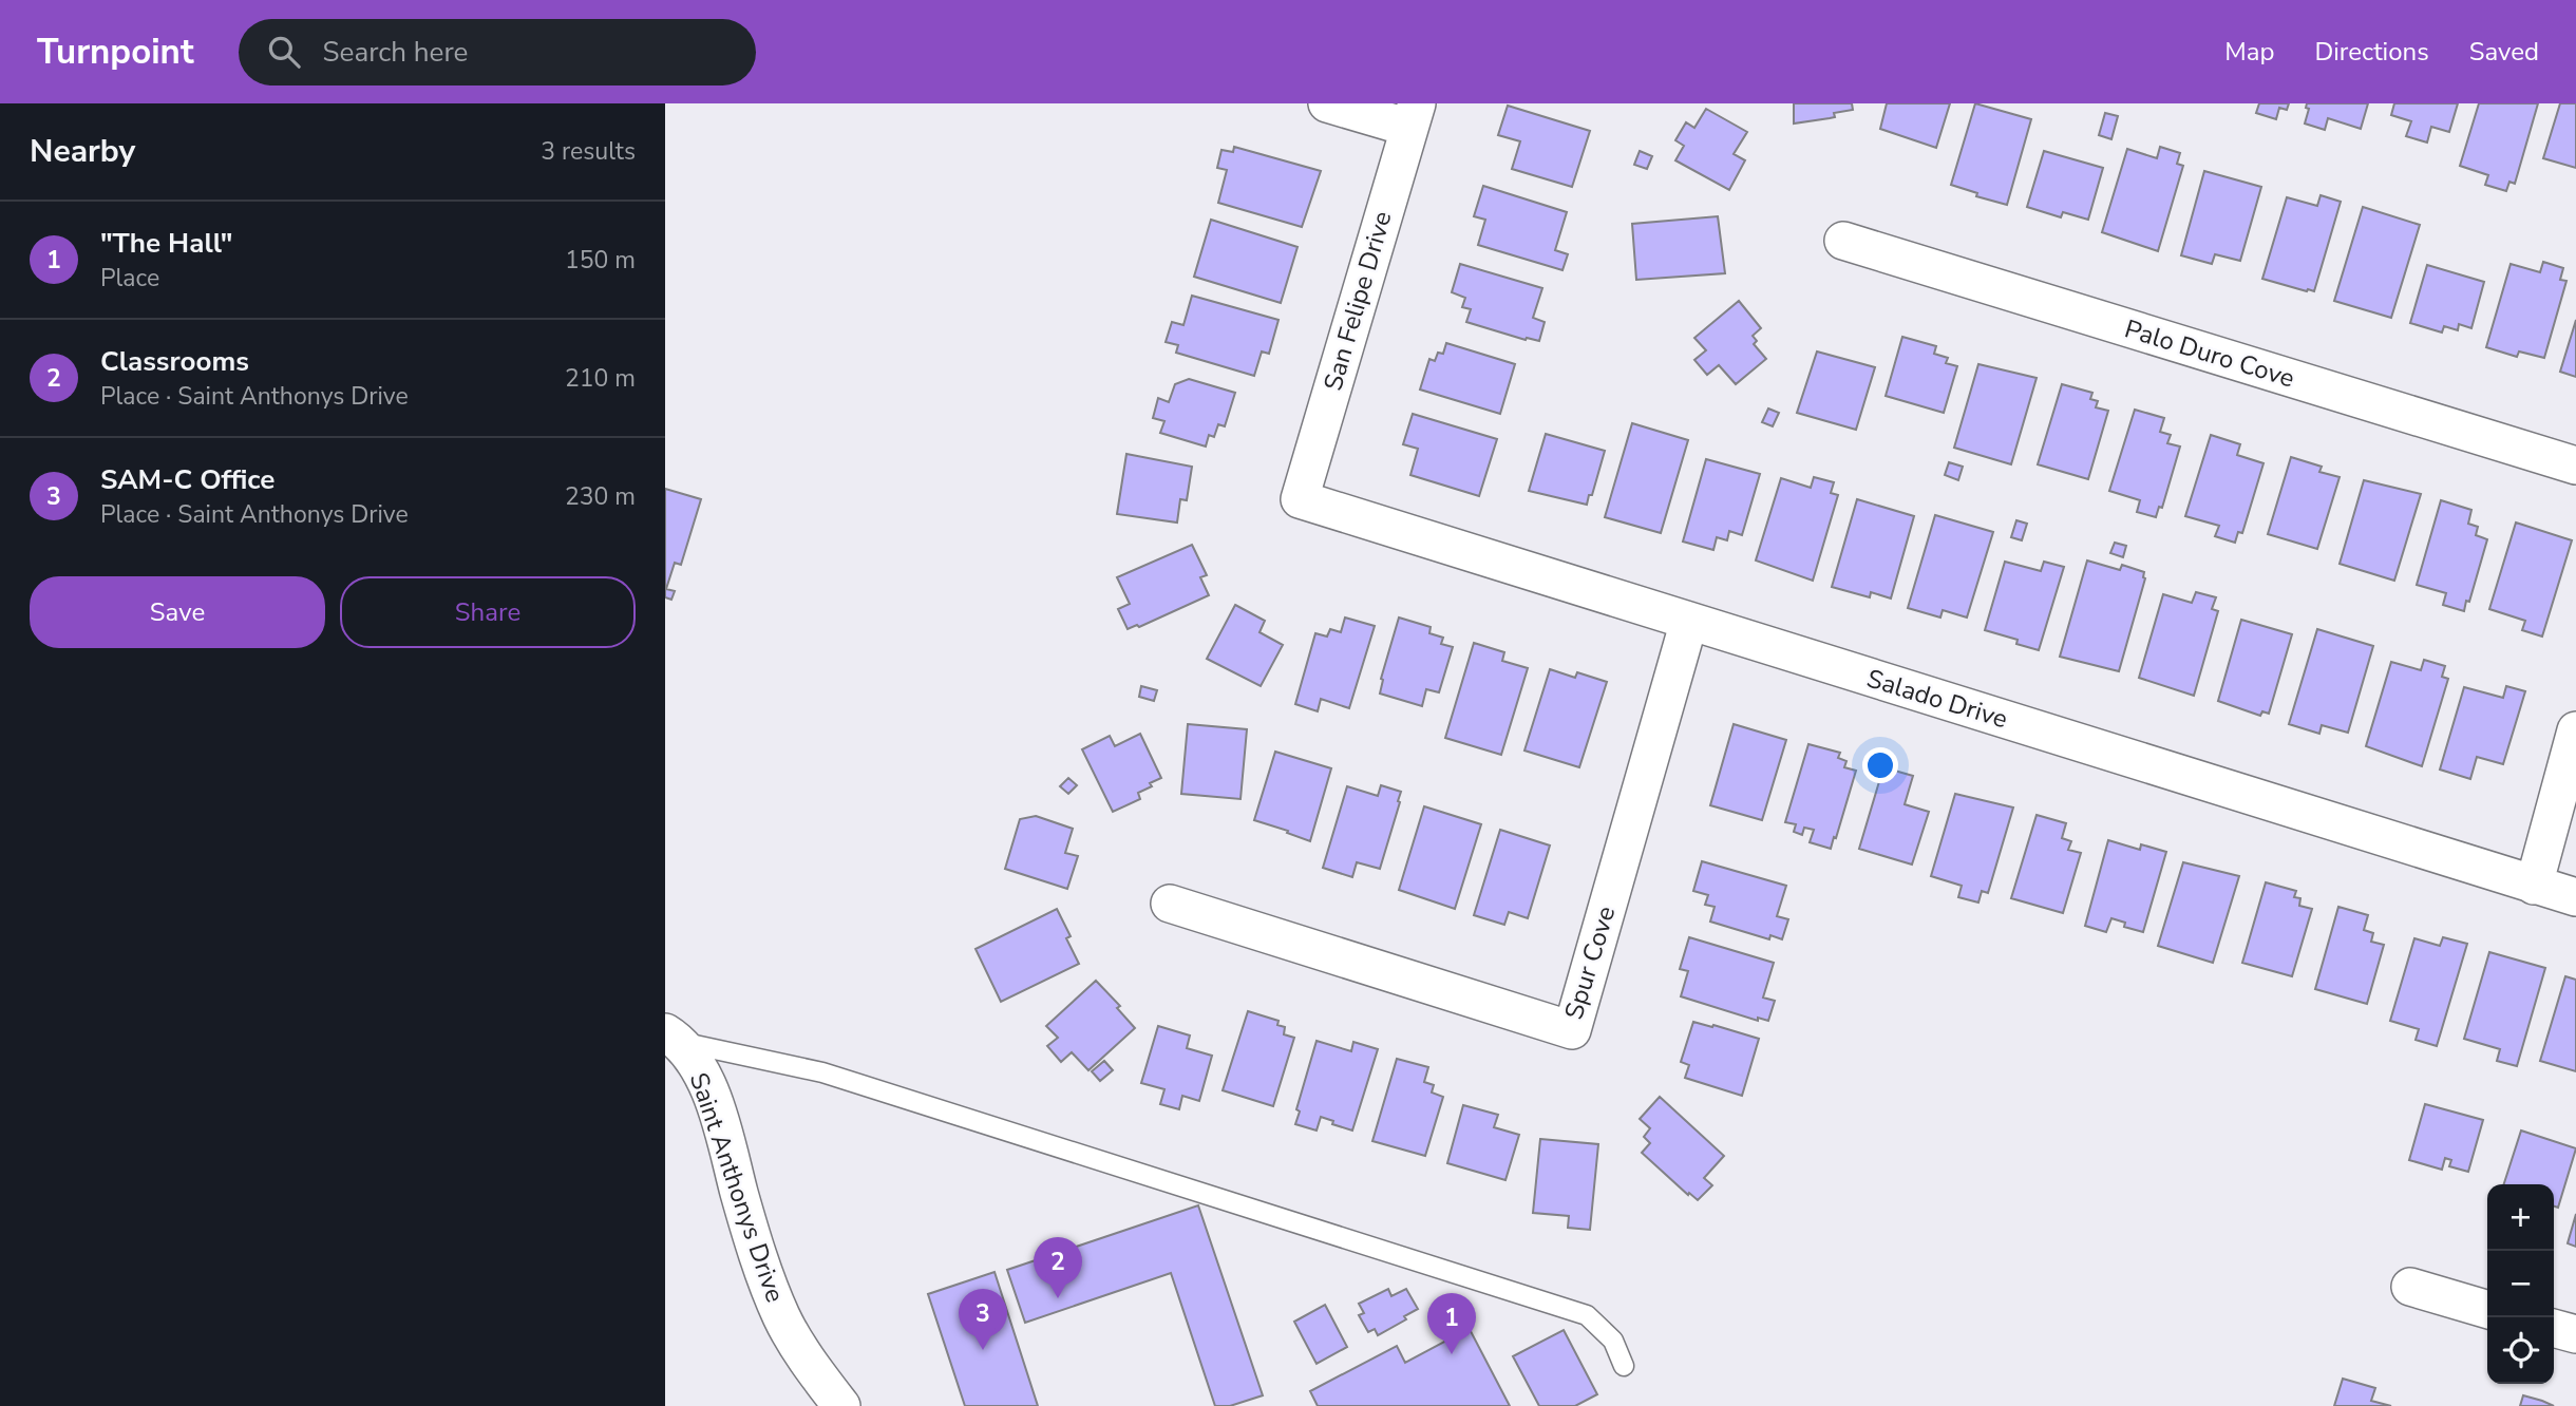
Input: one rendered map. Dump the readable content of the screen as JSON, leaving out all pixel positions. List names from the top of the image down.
{
  "streets": {
    "street": [
      "San Felipe Drive",
      "Palo Duro Cove",
      "Salado Drive",
      "Spur Cove",
      "Saint Anthonys Drive"
    ]
  },
  "crossings": [
    ["San Felipe Drive", "Salado Drive"],
    ["Salado Drive", "Spur Cove"]
  ],
  "page": {
    "header": "Turnpoint",
    "search": "Search here",
    "nav": ["Map", "Directions", "Saved"],
    "heading": ["Nearby", "3 results"],
    "list": [
      {
        "mark": "1",
        "name": "\"The Hall\"",
        "note": "Place",
        "value": "150 m"
      },
      {
        "mark": "2",
        "name": "Classrooms",
        "note": "Place · Saint Anthonys Drive",
        "value": "210 m"
      },
      {
        "mark": "3",
        "name": "SAM-C Office",
        "note": "Place · Saint Anthonys Drive",
        "value": "230 m"
      }
    ],
    "buttons": ["Save", "Share"],
    "map_buttons": ["+", "−"],
    "pins": ["2", "3", "1"]
  }
}
